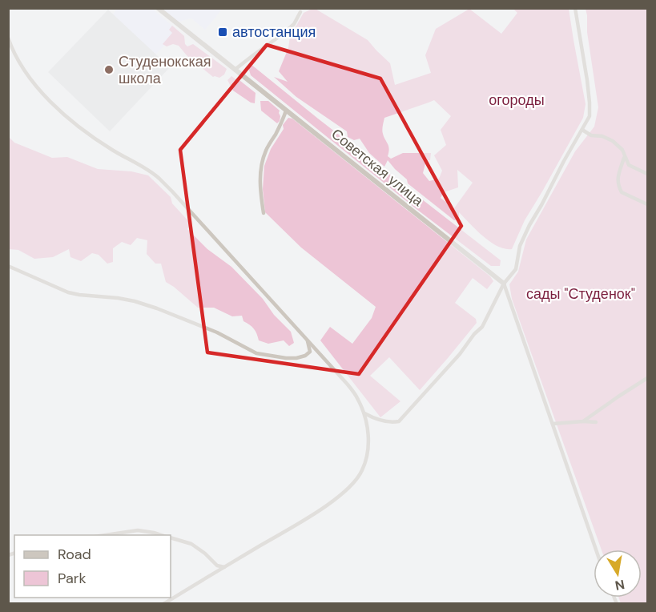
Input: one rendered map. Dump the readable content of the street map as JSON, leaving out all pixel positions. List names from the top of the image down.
{
  "streets": {
    "street": ["Советская улица"]
  },
  "parks": ["огороды", "сады \"Студенок\""],
  "places": {
    "transit": ["автостанция"],
    "other": ["Студенокская школа"]
  },
  "legend": ["Road", "Park"],
  "north": "bottom"
}
